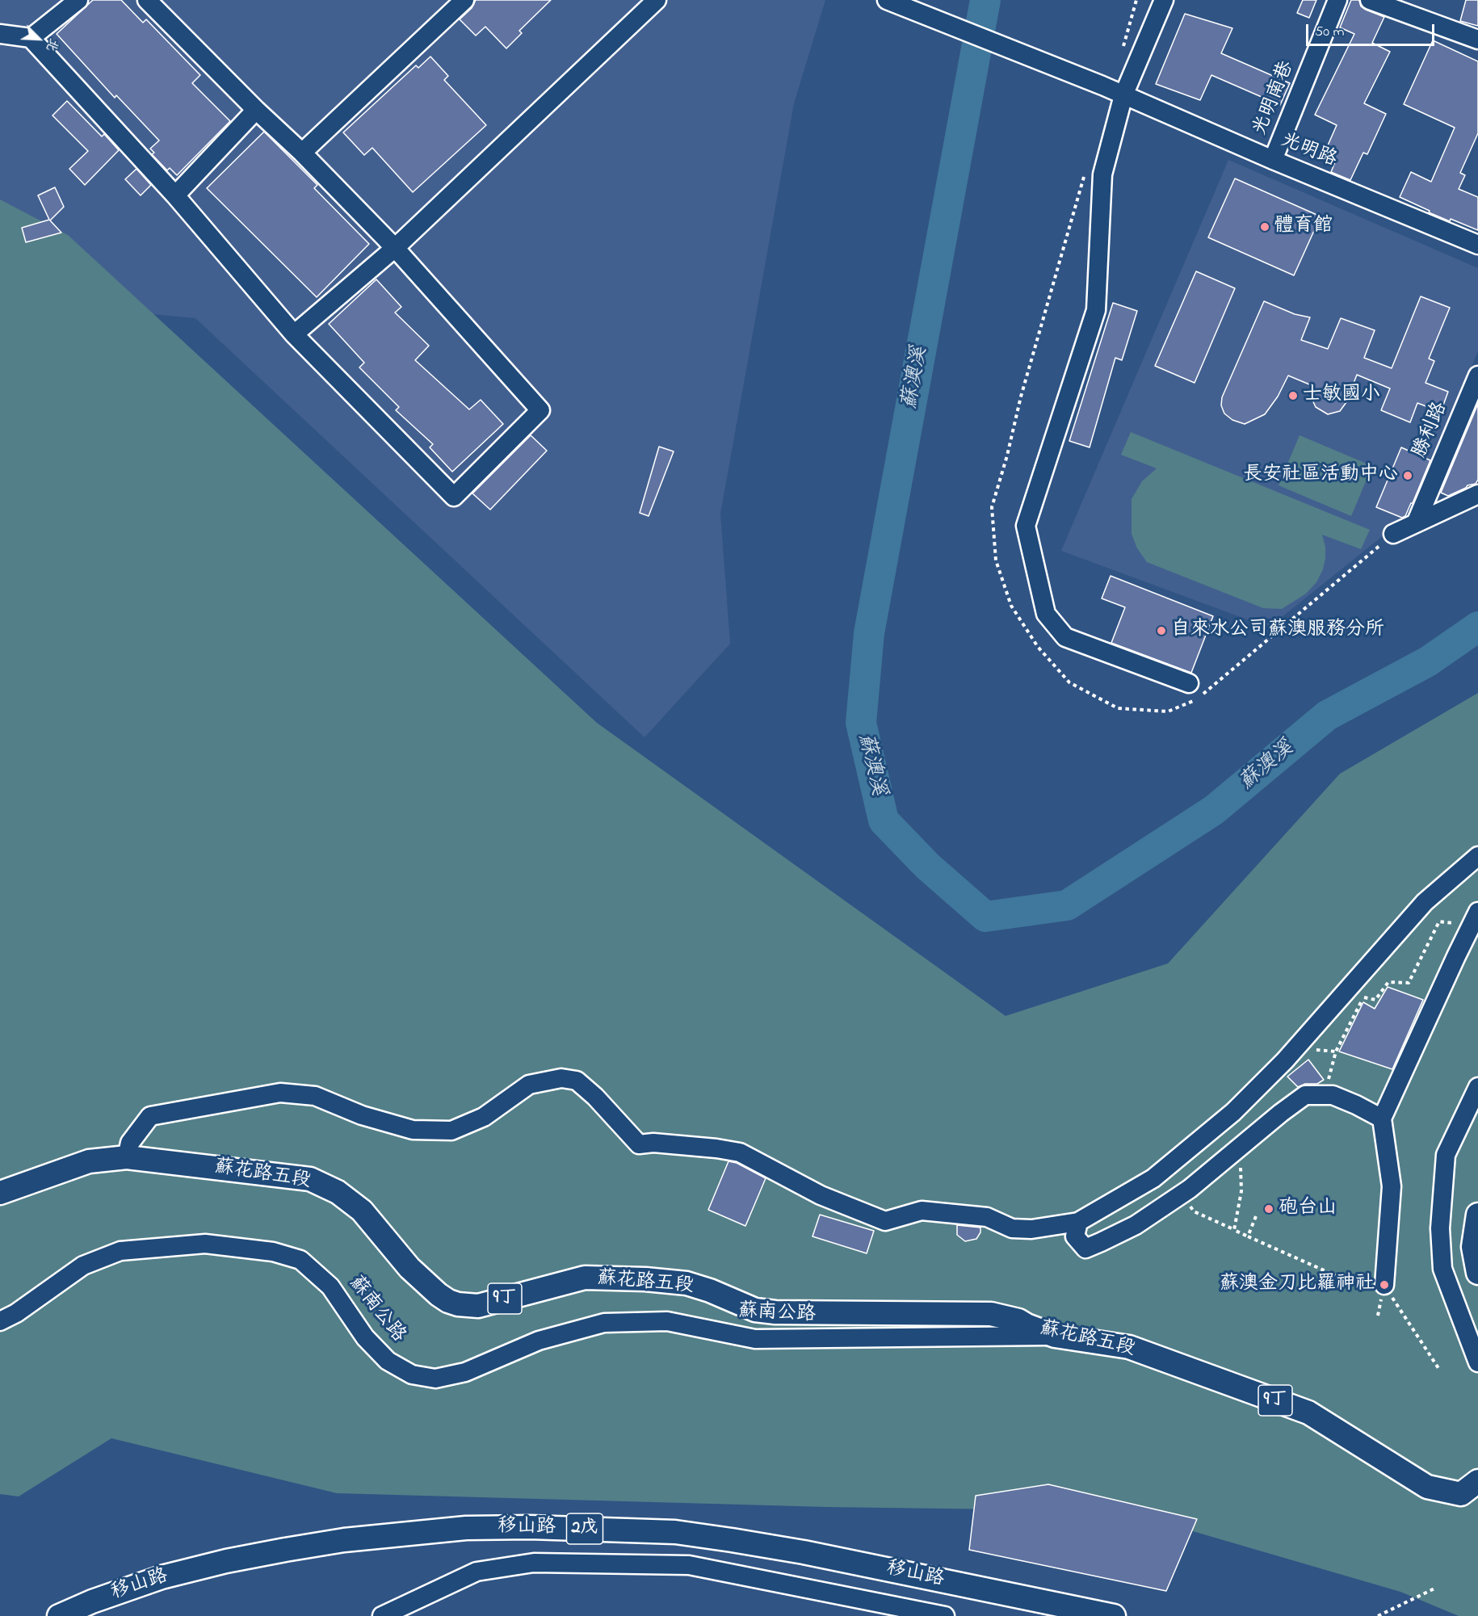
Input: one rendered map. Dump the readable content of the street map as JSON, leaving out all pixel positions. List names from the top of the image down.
{
  "streets": {
    "main road": [
      "蘇花路五段",
      "9丁",
      "移山路",
      "2戊"
    ],
    "street": [
      "光明南巷",
      "光明路",
      "勝利路",
      "蘇南公路"
    ]
  },
  "crossings": [
    ["光明南巷", "光明路"],
    ["蘇花路五段", "蘇南公路"]
  ],
  "water": ["蘇澳溪"],
  "places": [
    "體育館",
    "士敏國小",
    "長安社區活動中心",
    "自來水公司蘇澳服務分所",
    "砲台山",
    "蘇澳金刀比羅神社"
  ],
  "scale_bar": "50 m",
  "north": "bottom right"
}
